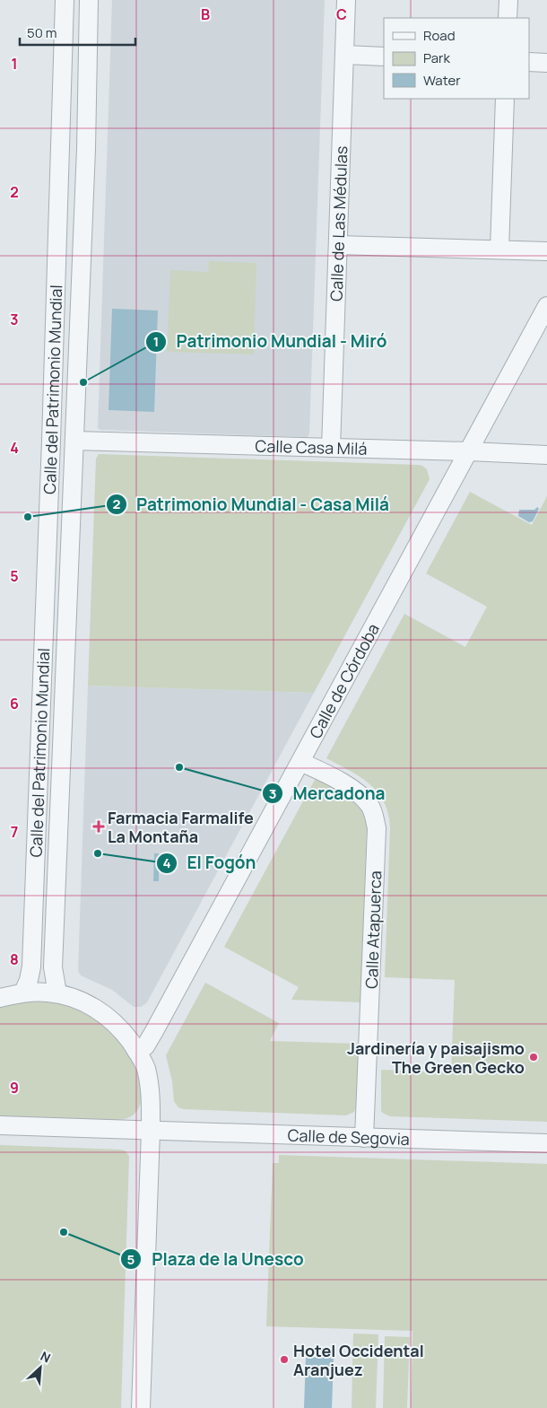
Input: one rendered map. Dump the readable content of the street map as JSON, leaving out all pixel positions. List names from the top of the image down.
{
  "streets": {
    "street": [
      "Calle de Las Médulas",
      "Calle del Patrimonio Mundial",
      "Calle Casa Milá",
      "Calle de Córdoba",
      "Calle Atapuerca",
      "Calle de Segovia"
    ]
  },
  "crossings": [
    ["Calle de Las Médulas", "Calle Casa Milá"],
    ["Calle del Patrimonio Mundial", "Calle Casa Milá"],
    ["Calle Casa Milá", "Calle de Córdoba"],
    ["Calle de Córdoba", "Calle Atapuerca"],
    ["Calle Atapuerca", "Calle de Segovia"]
  ],
  "places": {
    "other": [
      "Patrimonio Mundial - Miró",
      "Patrimonio Mundial - Casa Milá",
      "Mercadona",
      "El Fogón",
      "Jardinería y paisajismo The Green Gecko",
      "Plaza de la Unesco",
      "Hotel Occidental Aranjuez"
    ],
    "health": ["Farmacia Farmalife La Montaña"]
  },
  "legend": ["Road", "Park", "Water"],
  "scale_bar": "50 m",
  "north": "top right",
  "grid": {
    "columns": ["B", "C"],
    "rows": [
      "1",
      "2",
      "3",
      "4",
      "5",
      "6",
      "7",
      "8",
      "9"
    ]
  }
}
